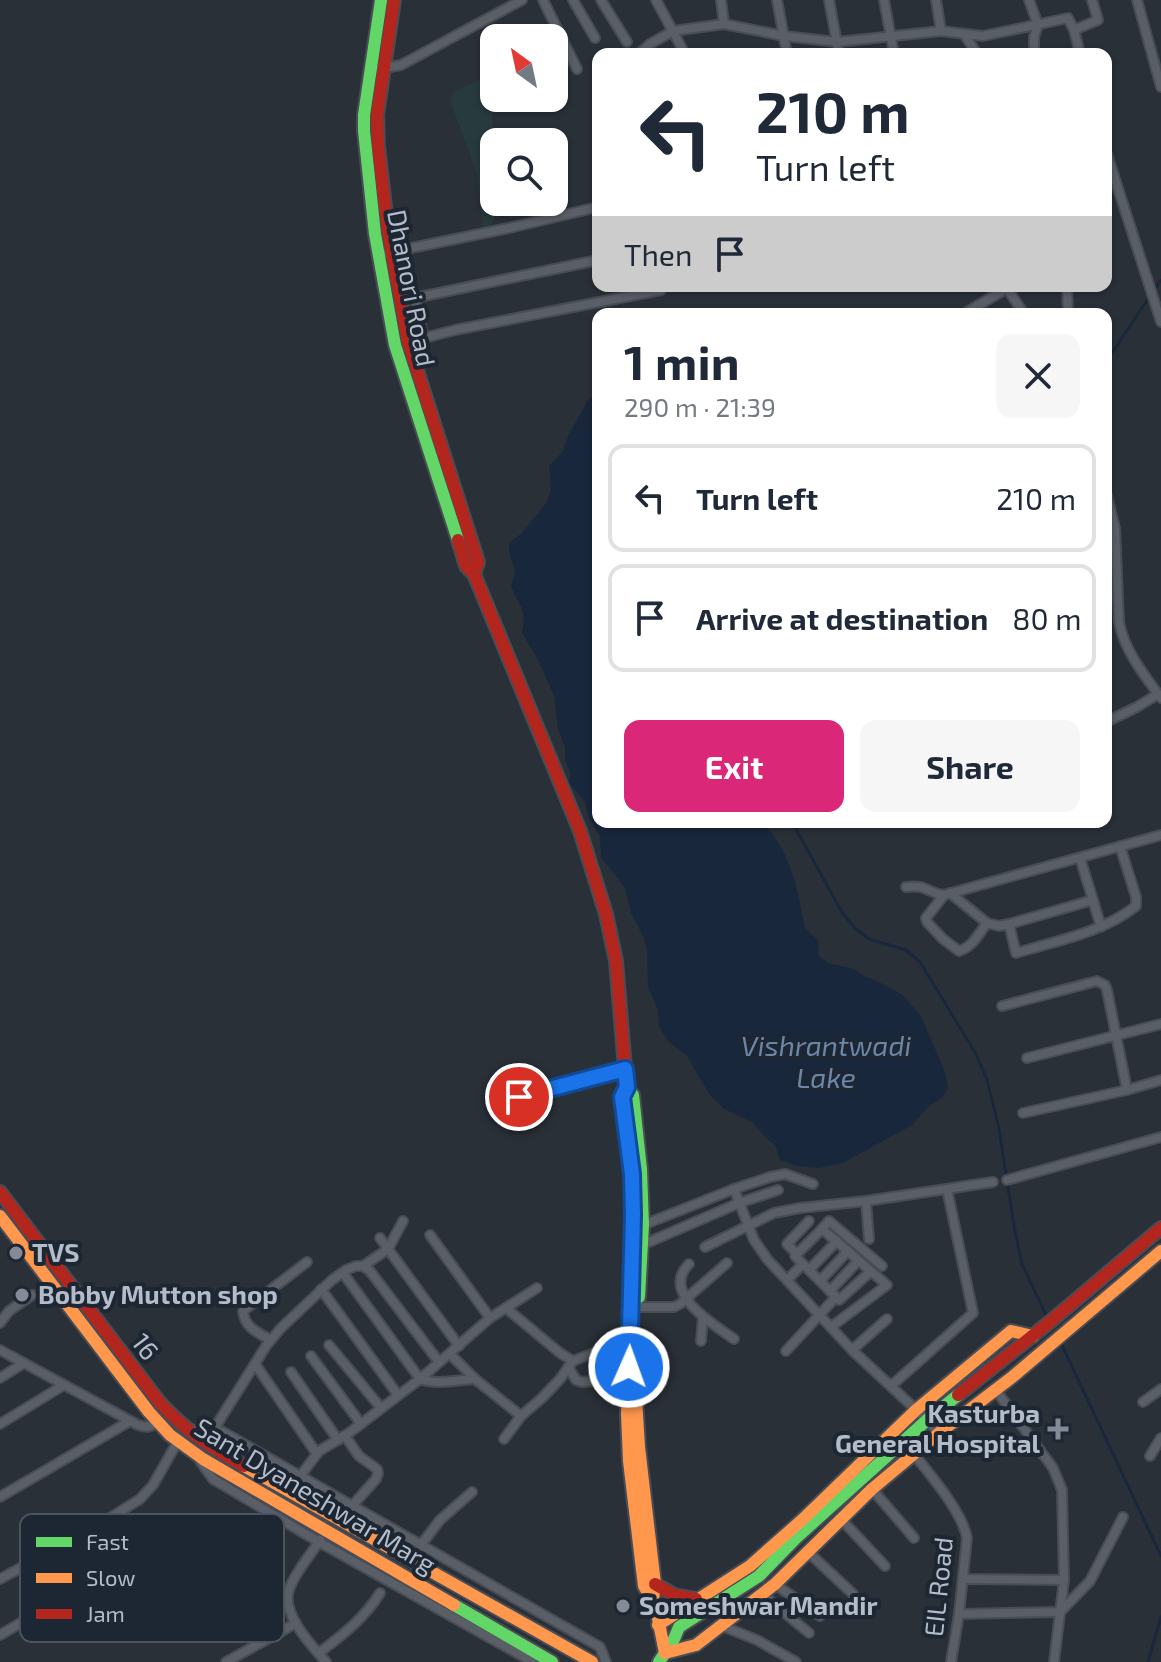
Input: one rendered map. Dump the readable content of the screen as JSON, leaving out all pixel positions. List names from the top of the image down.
{
  "streets": {
    "main road": ["Dhanori Road", "16", "Sant Dyaneshwar Marg"],
    "street": ["EIL Road"]
  },
  "crossings": [
    ["16", "Sant Dyaneshwar Marg"]
  ],
  "water": ["Vishrantwadi Lake"],
  "places": {
    "other": ["TVS", "Bobby Mutton shop", "Someshwar Mandir"],
    "health": ["Kasturba General Hospital"]
  },
  "legend": ["Fast", "Slow", "Jam"],
  "north": "top left",
  "page": {
    "turn": ["210 m", "Turn left"],
    "then": "Then",
    "heading": ["1 min", "290 m · 21:39"],
    "list": [
      {
        "name": "Turn left",
        "value": "210 m"
      },
      {
        "name": "Arrive at destination",
        "value": "80 m"
      }
    ],
    "buttons": ["Exit", "Share"]
  }
}
